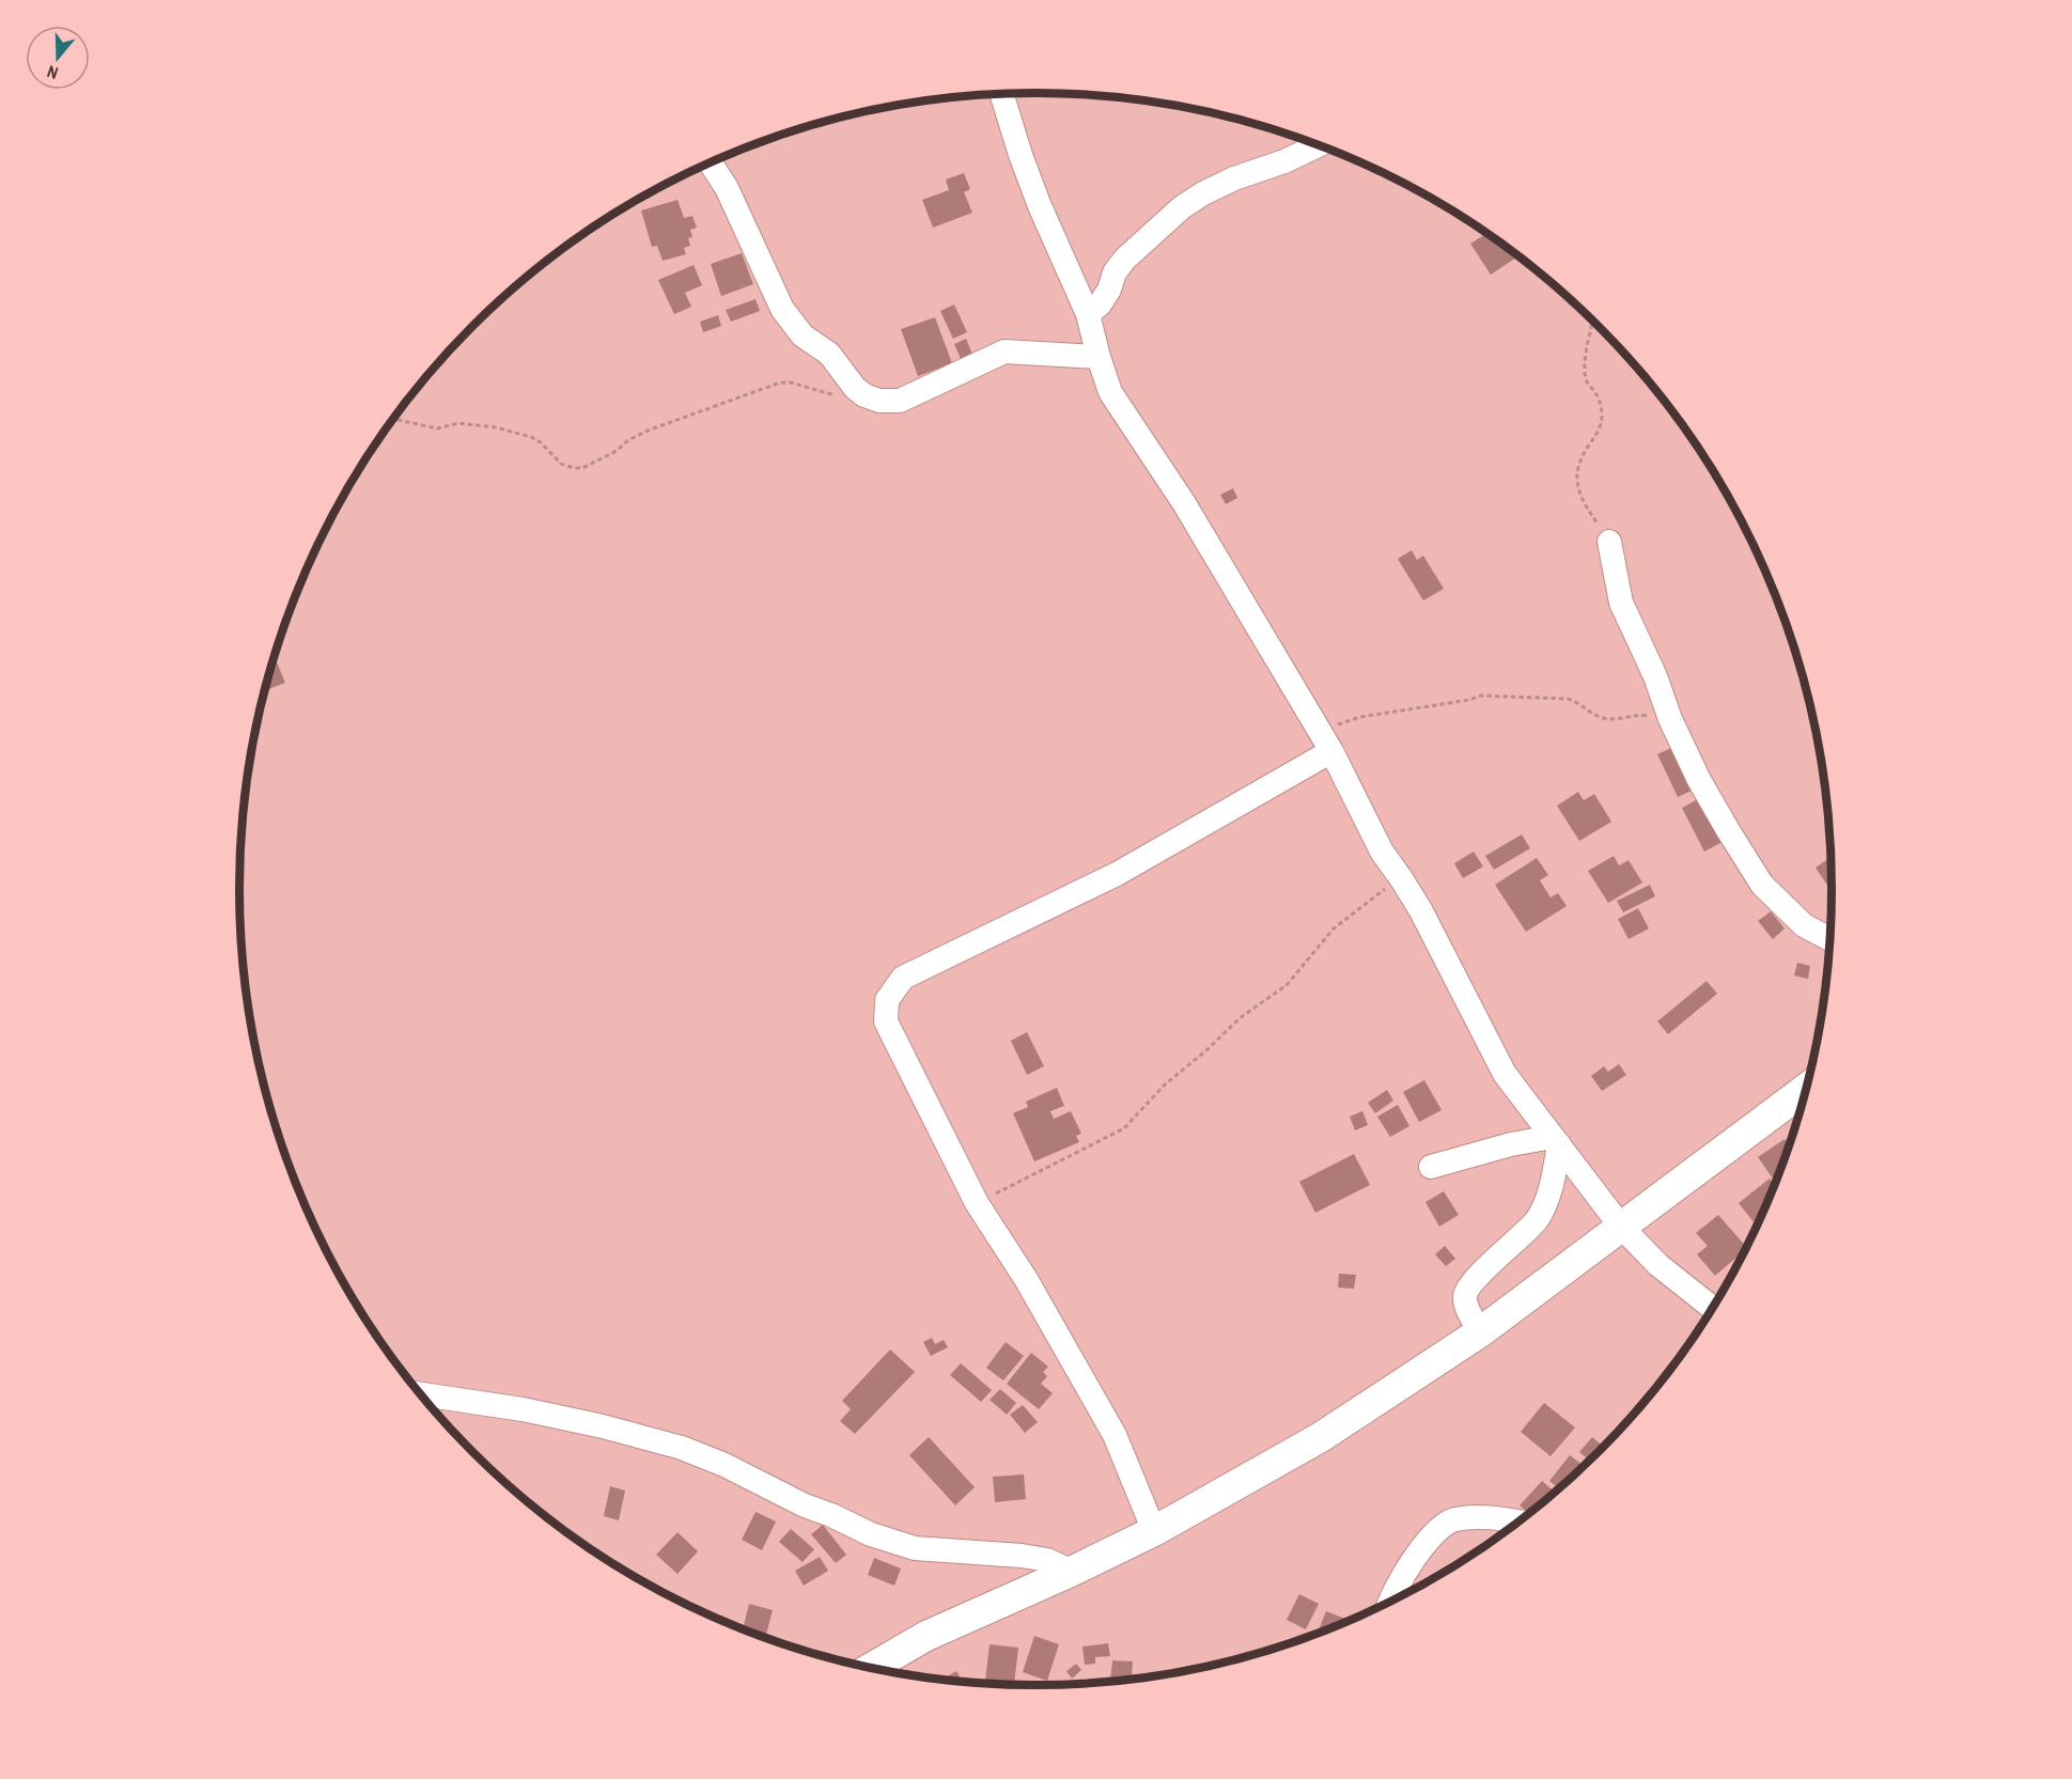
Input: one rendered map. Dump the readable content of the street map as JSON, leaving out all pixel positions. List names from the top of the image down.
{
  "north": "bottom"
}
